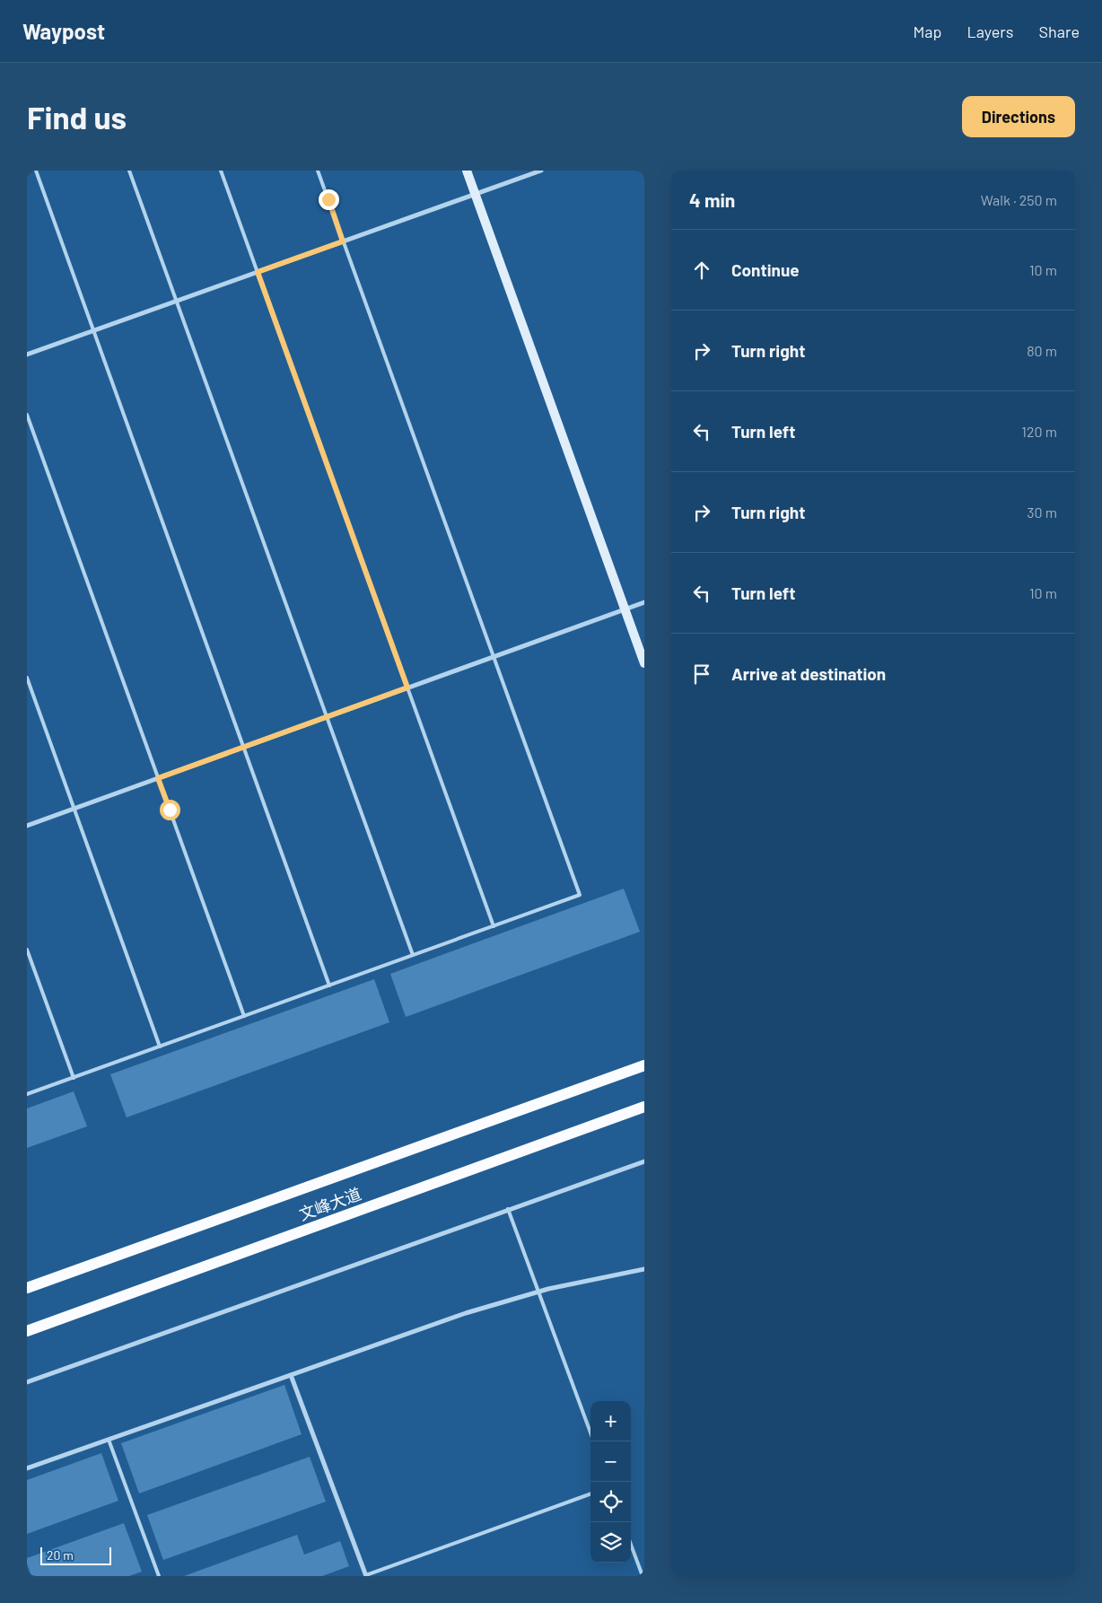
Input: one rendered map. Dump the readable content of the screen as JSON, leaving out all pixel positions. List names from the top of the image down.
{
  "streets": {
    "main road": ["文峰大道"]
  },
  "scale_bar": "20 m",
  "page": {
    "header": "Waypost",
    "nav": ["Map", "Layers", "Share"],
    "buttons": "Directions",
    "title": "Find us",
    "heading": ["4 min", "Walk · 250 m"],
    "list": [
      ["Continue", "10 m"],
      ["Turn right", "80 m"],
      ["Turn left", "120 m"],
      ["Turn right", "30 m"],
      ["Turn left", "10 m"],
      "Arrive at destination"
    ],
    "map_buttons": ["+", "−"],
    "scale": "20 m"
  }
}
